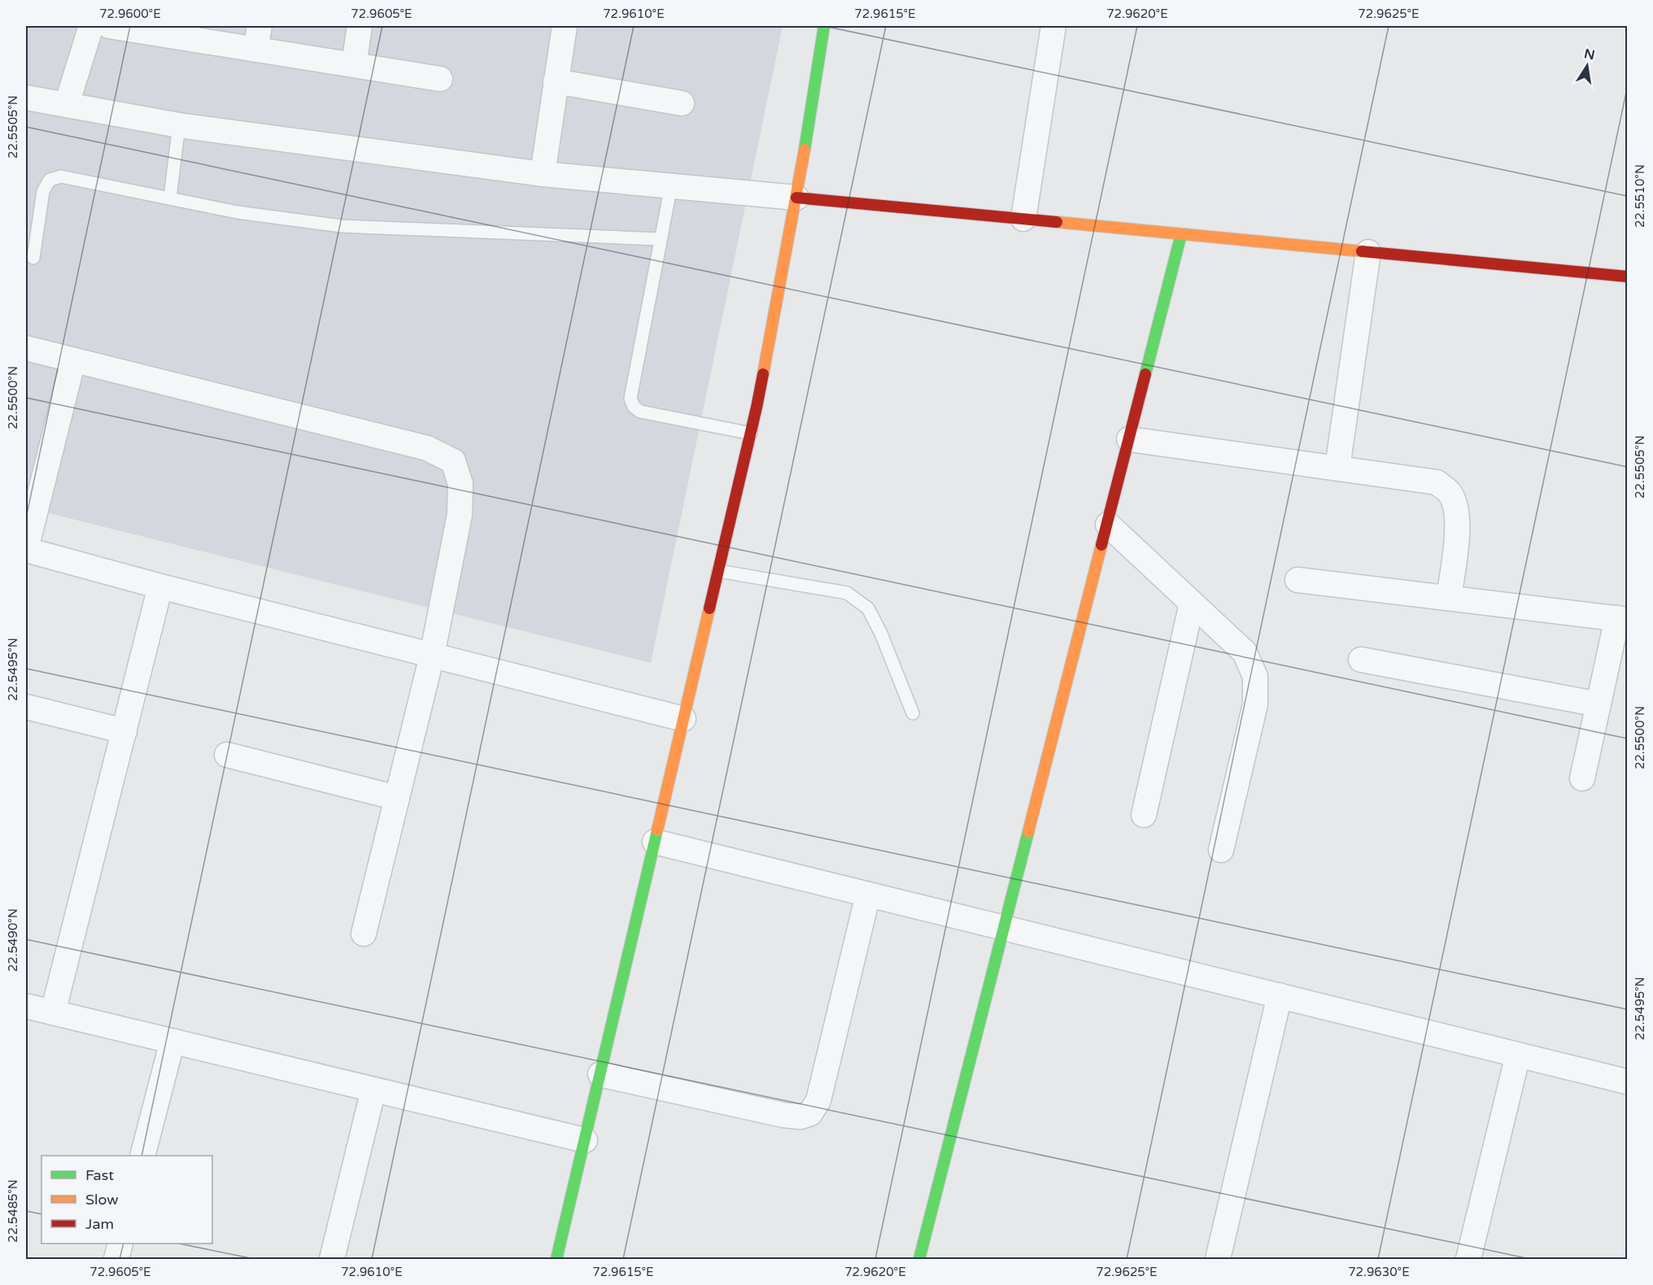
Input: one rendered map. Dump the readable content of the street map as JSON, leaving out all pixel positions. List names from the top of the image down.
{
  "legend": ["Fast", "Slow", "Jam"],
  "north": "top",
  "coordinates": [
    "72.9600°E",
    "72.9605°E",
    "72.9610°E",
    "72.9615°E",
    "72.9620°E",
    "72.9625°E",
    "22.5505°N",
    "22.5510°N",
    "22.5500°N",
    "22.5495°N",
    "22.5490°N",
    "22.5485°N",
    "72.9630°E"
  ]
}
